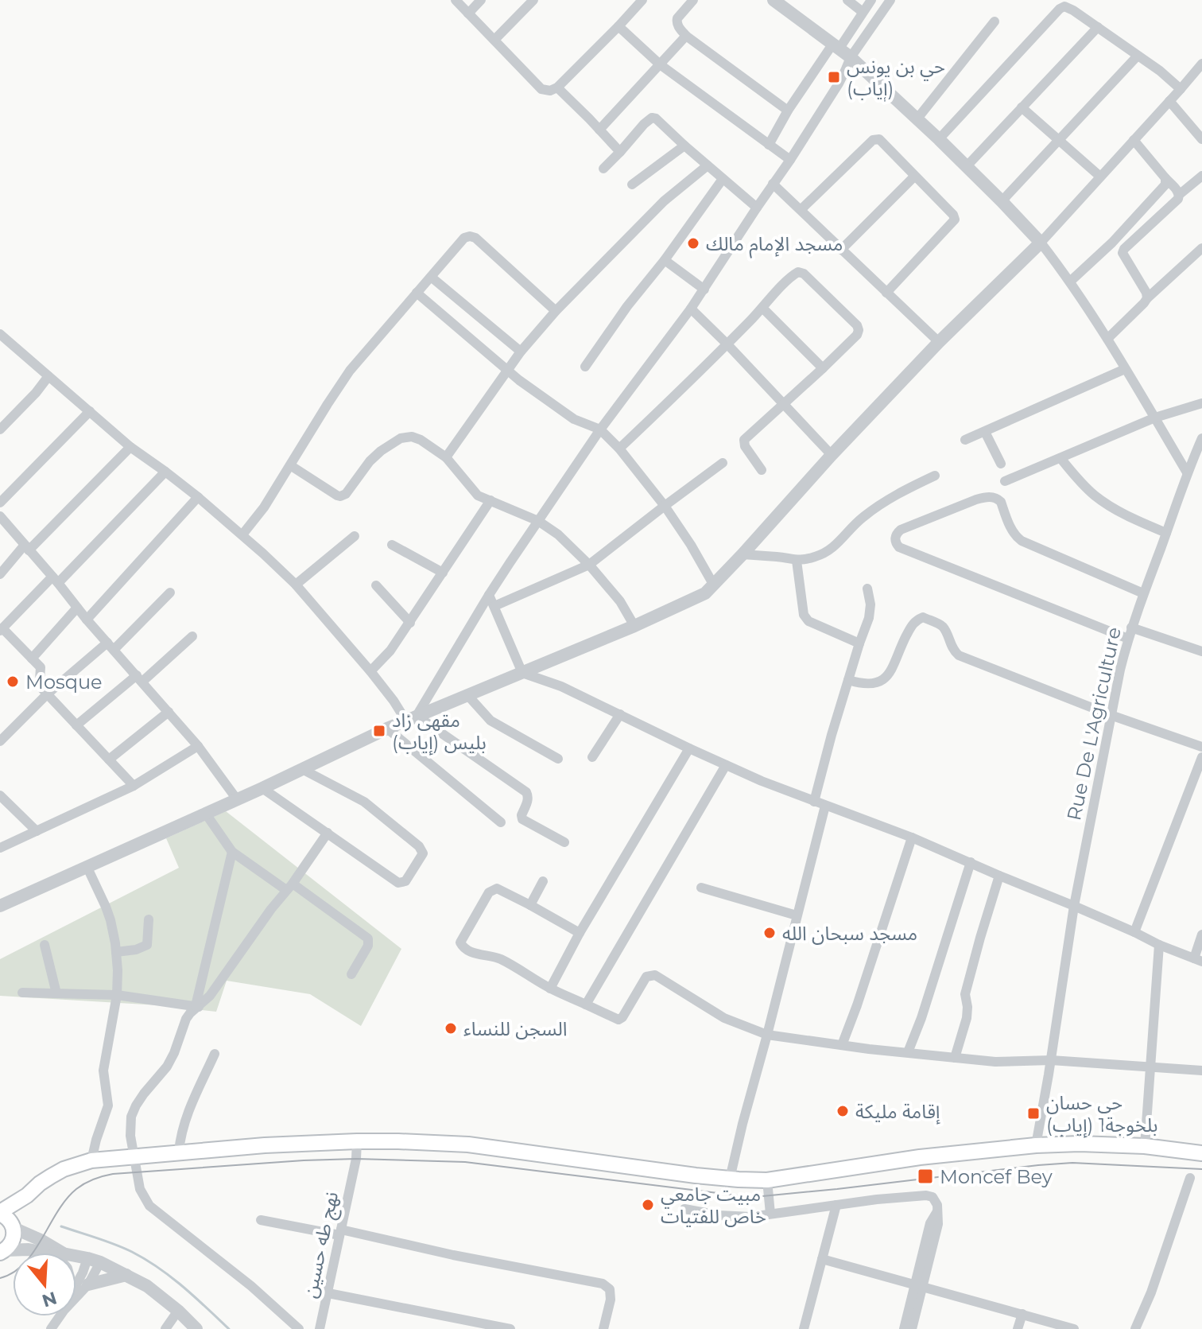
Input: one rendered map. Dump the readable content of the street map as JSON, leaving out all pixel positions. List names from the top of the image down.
{
  "streets": {
    "street": ["Rue De L'Agriculture", "نهج طه حسين"]
  },
  "places": {
    "transit": [
      "حي بن يونس (إياب)",
      "مقهى زاد بليس (إياب)",
      "حي حسان بلخوجة1 (إياب)",
      "Moncef Bey"
    ],
    "other": [
      "مسجد الإمام مالك",
      "Mosque",
      "مسجد سبحان الله",
      "السجن للنساء",
      "إقامة مليكة",
      "مبيت جامعي خاص للفتيات"
    ]
  },
  "north": "bottom"
}
